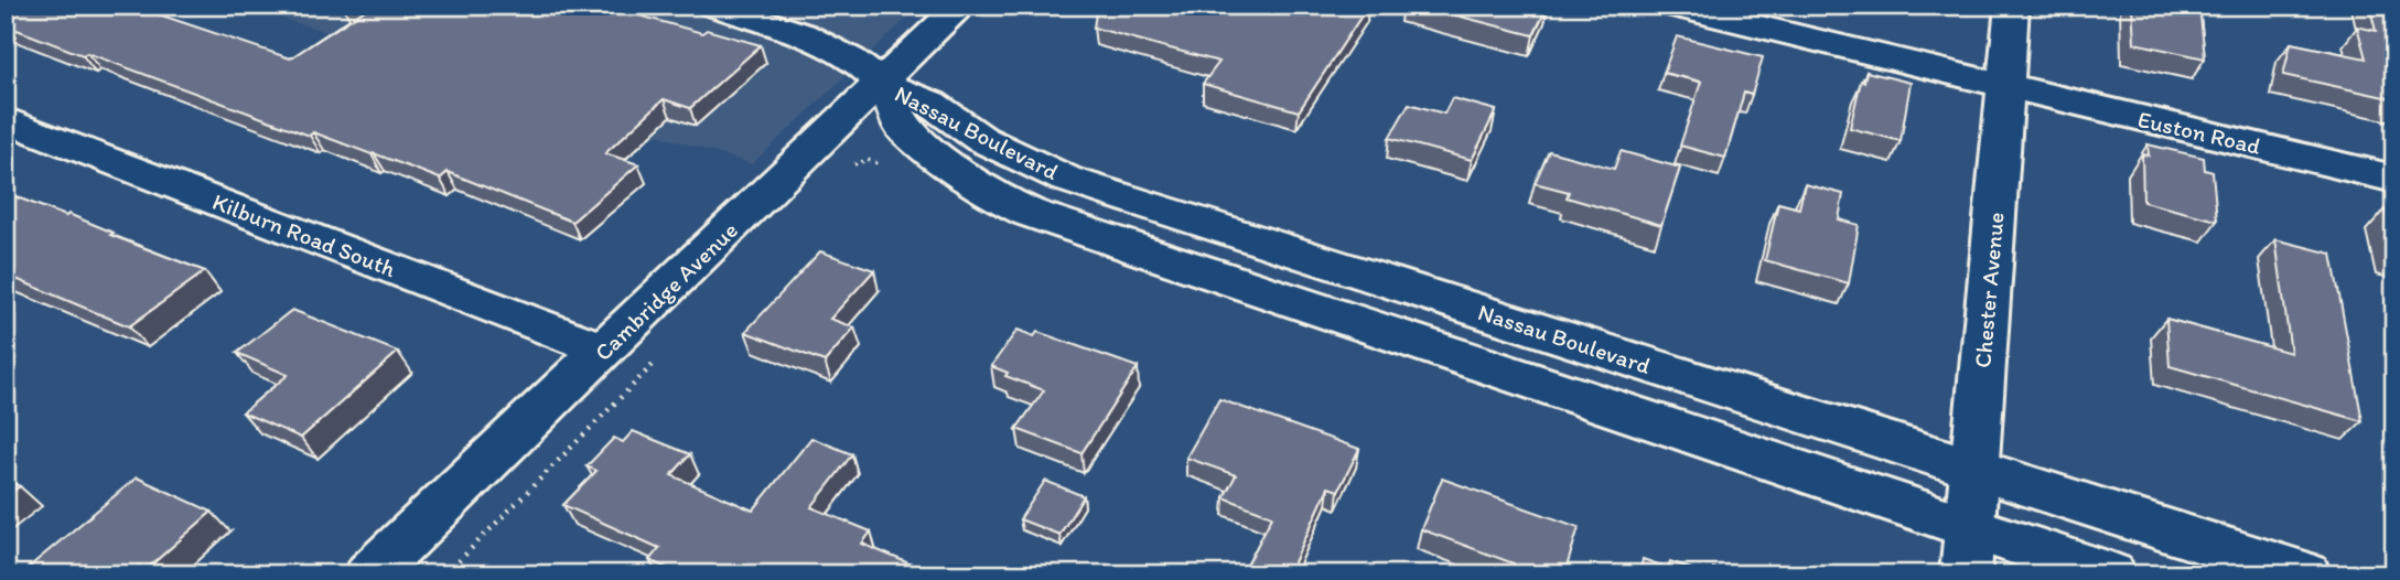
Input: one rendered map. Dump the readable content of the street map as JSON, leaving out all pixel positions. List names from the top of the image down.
{
  "streets": {
    "street": [
      "Nassau Boulevard",
      "Euston Road",
      "Kilburn Road South",
      "Chester Avenue",
      "Cambridge Avenue"
    ]
  },
  "crossings": [
    ["Nassau Boulevard", "Chester Avenue"],
    ["Nassau Boulevard", "Cambridge Avenue"],
    ["Euston Road", "Chester Avenue"],
    ["Kilburn Road South", "Cambridge Avenue"]
  ]
}
